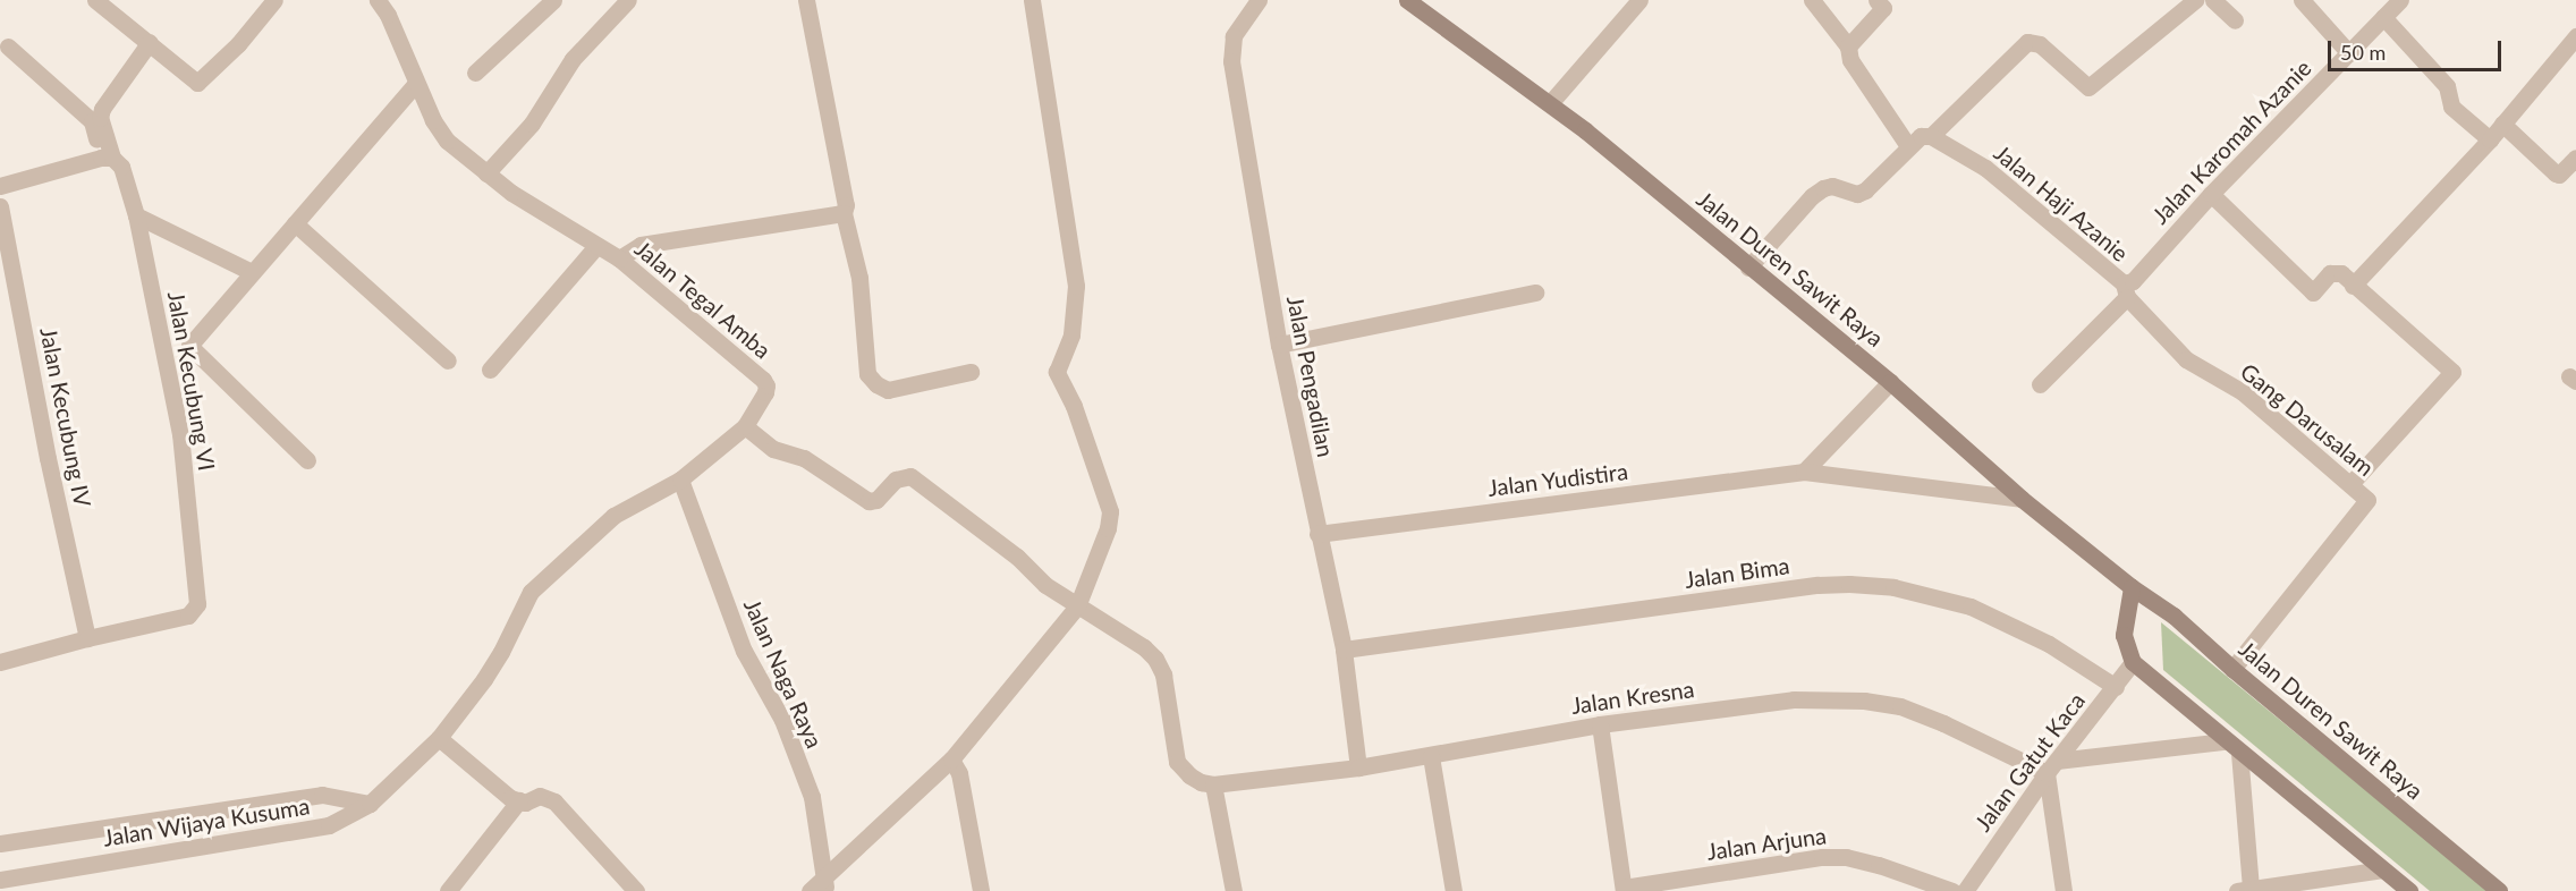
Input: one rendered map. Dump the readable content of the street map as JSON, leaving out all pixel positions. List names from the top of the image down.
{
  "streets": {
    "street": [
      "Jalan Karomah Azanie",
      "Jalan Haji Azanie",
      "Jalan Duren Sawit Raya",
      "Jalan Tegal Amba",
      "Jalan Pengadilan",
      "Jalan Kecubung VI",
      "Jalan Kecubung IV",
      "Gang Darusalam",
      "Jalan Yudistira",
      "Jalan Bima",
      "Jalan Naga Raya",
      "Jalan Kresna",
      "Jalan Gatut Kaca",
      "Jalan Wijaya Kusuma",
      "Jalan Arjuna"
    ]
  },
  "crossings": [
    ["Jalan Karomah Azanie", "Jalan Haji Azanie"],
    ["Jalan Karomah Azanie", "Gang Darusalam"],
    ["Jalan Haji Azanie", "Gang Darusalam"],
    ["Jalan Duren Sawit Raya", "Gang Darusalam"],
    ["Jalan Duren Sawit Raya", "Jalan Yudistira"],
    ["Jalan Tegal Amba", "Jalan Naga Raya"],
    ["Jalan Tegal Amba", "Jalan Wijaya Kusuma"],
    ["Jalan Pengadilan", "Jalan Yudistira"],
    ["Jalan Pengadilan", "Jalan Bima"],
    ["Jalan Pengadilan", "Jalan Kresna"],
    ["Jalan Kecubung VI", "Jalan Kecubung IV"],
    ["Jalan Bima", "Jalan Gatut Kaca"],
    ["Jalan Kresna", "Jalan Gatut Kaca"]
  ],
  "scale_bar": "50 m"
}
